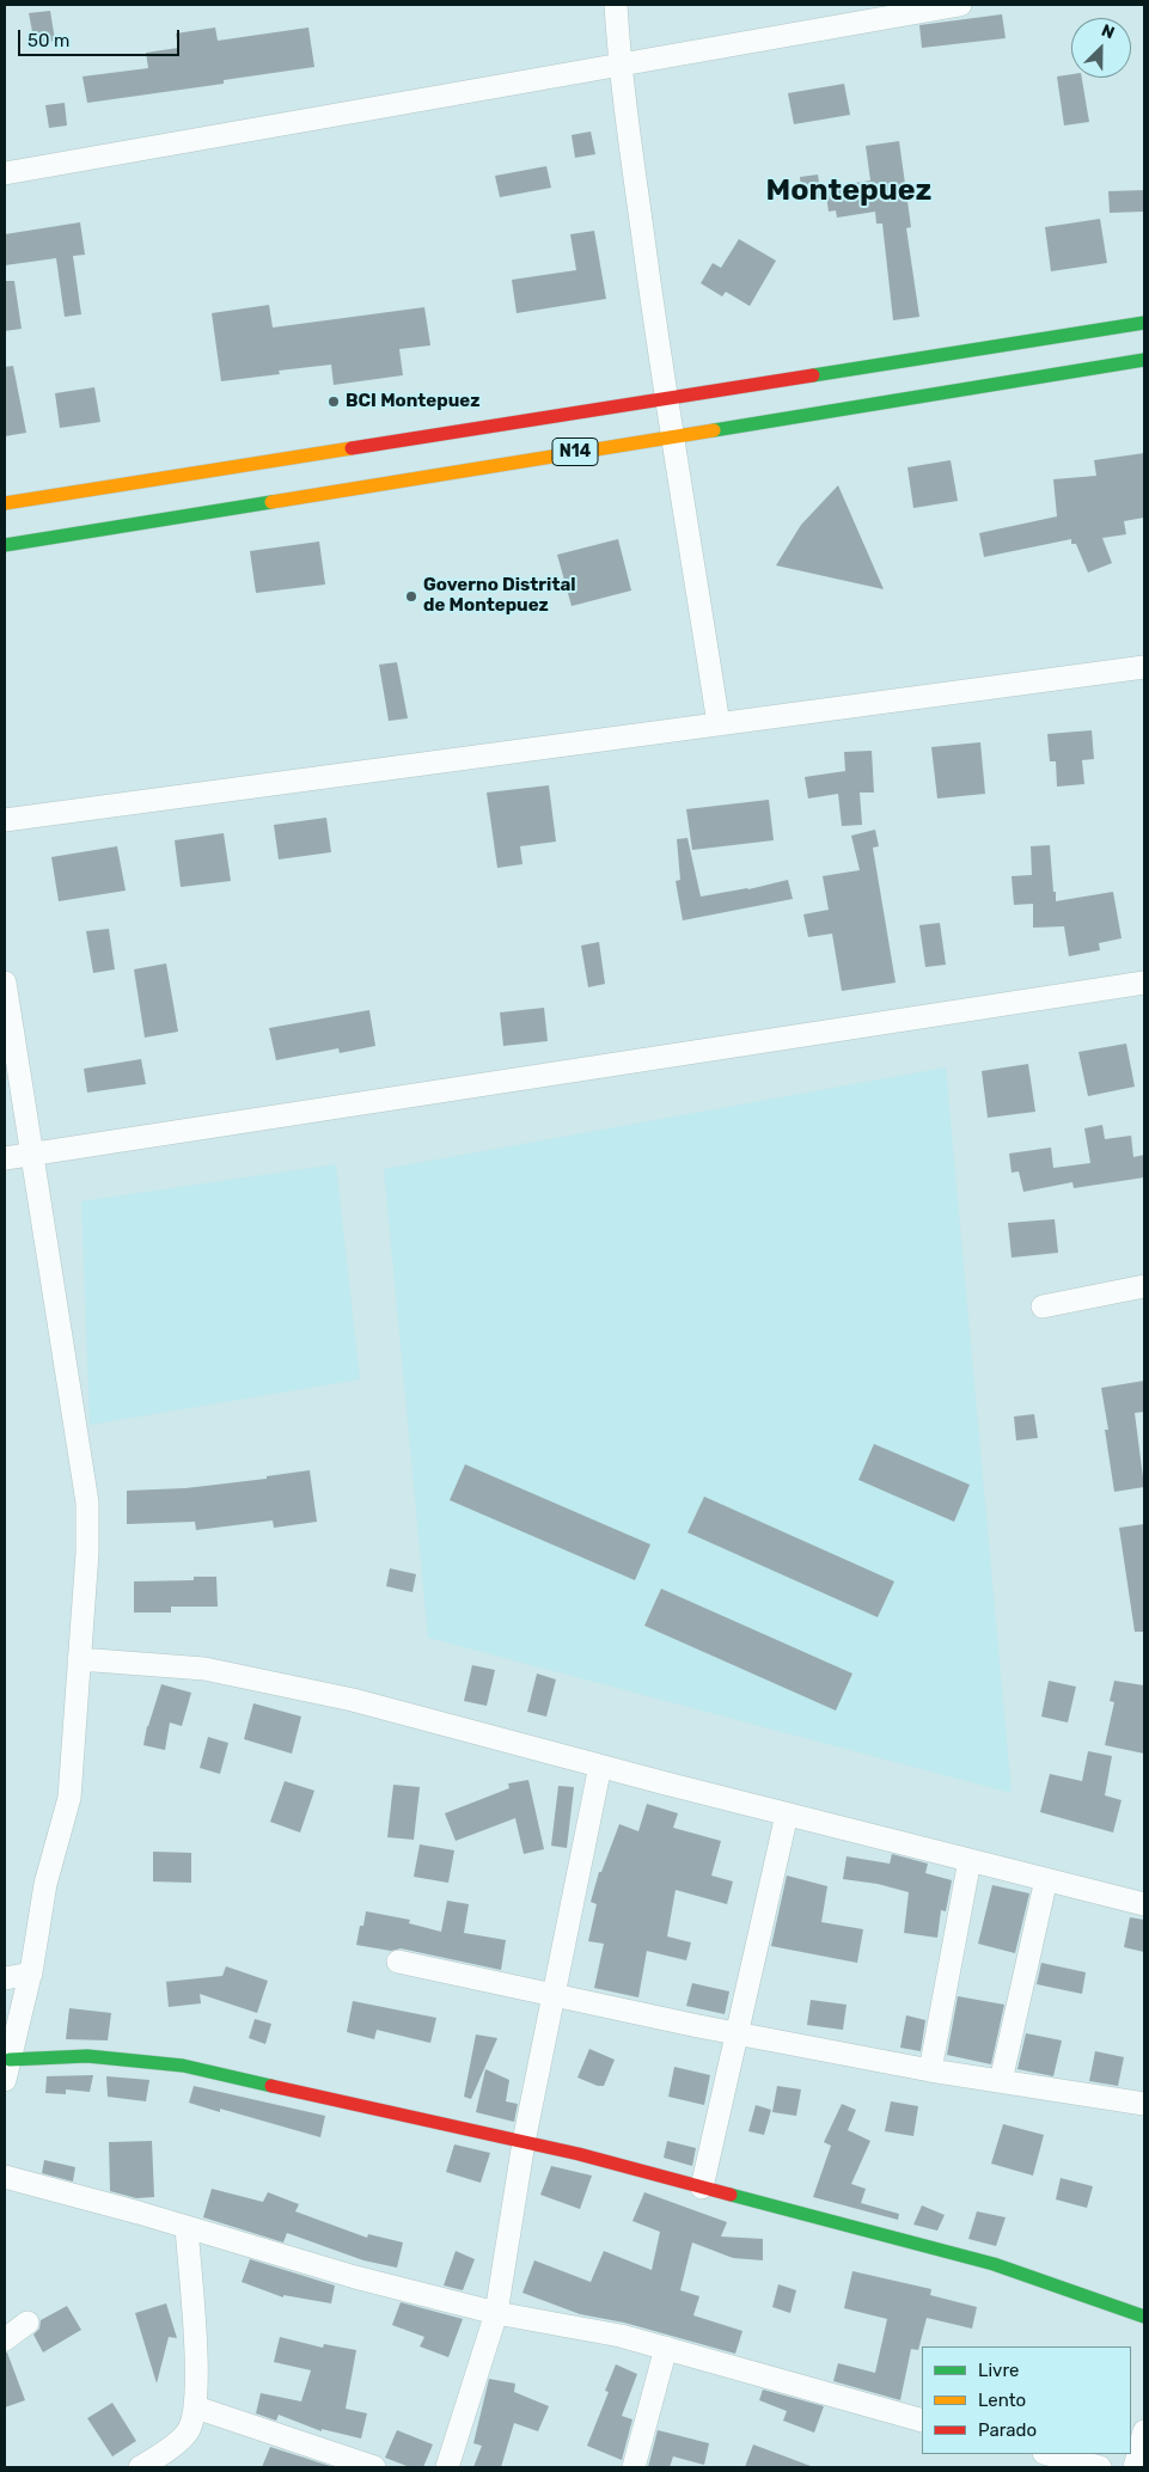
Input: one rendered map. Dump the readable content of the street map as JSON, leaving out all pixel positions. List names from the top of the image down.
{
  "streets": {
    "main road": ["N14"]
  },
  "districts": ["Montepuez"],
  "places": ["BCI Montepuez", "Governo Distrital de Montepuez"],
  "legend": ["Livre", "Lento", "Parado"],
  "scale_bar": "50 m",
  "north": "top right"
}
